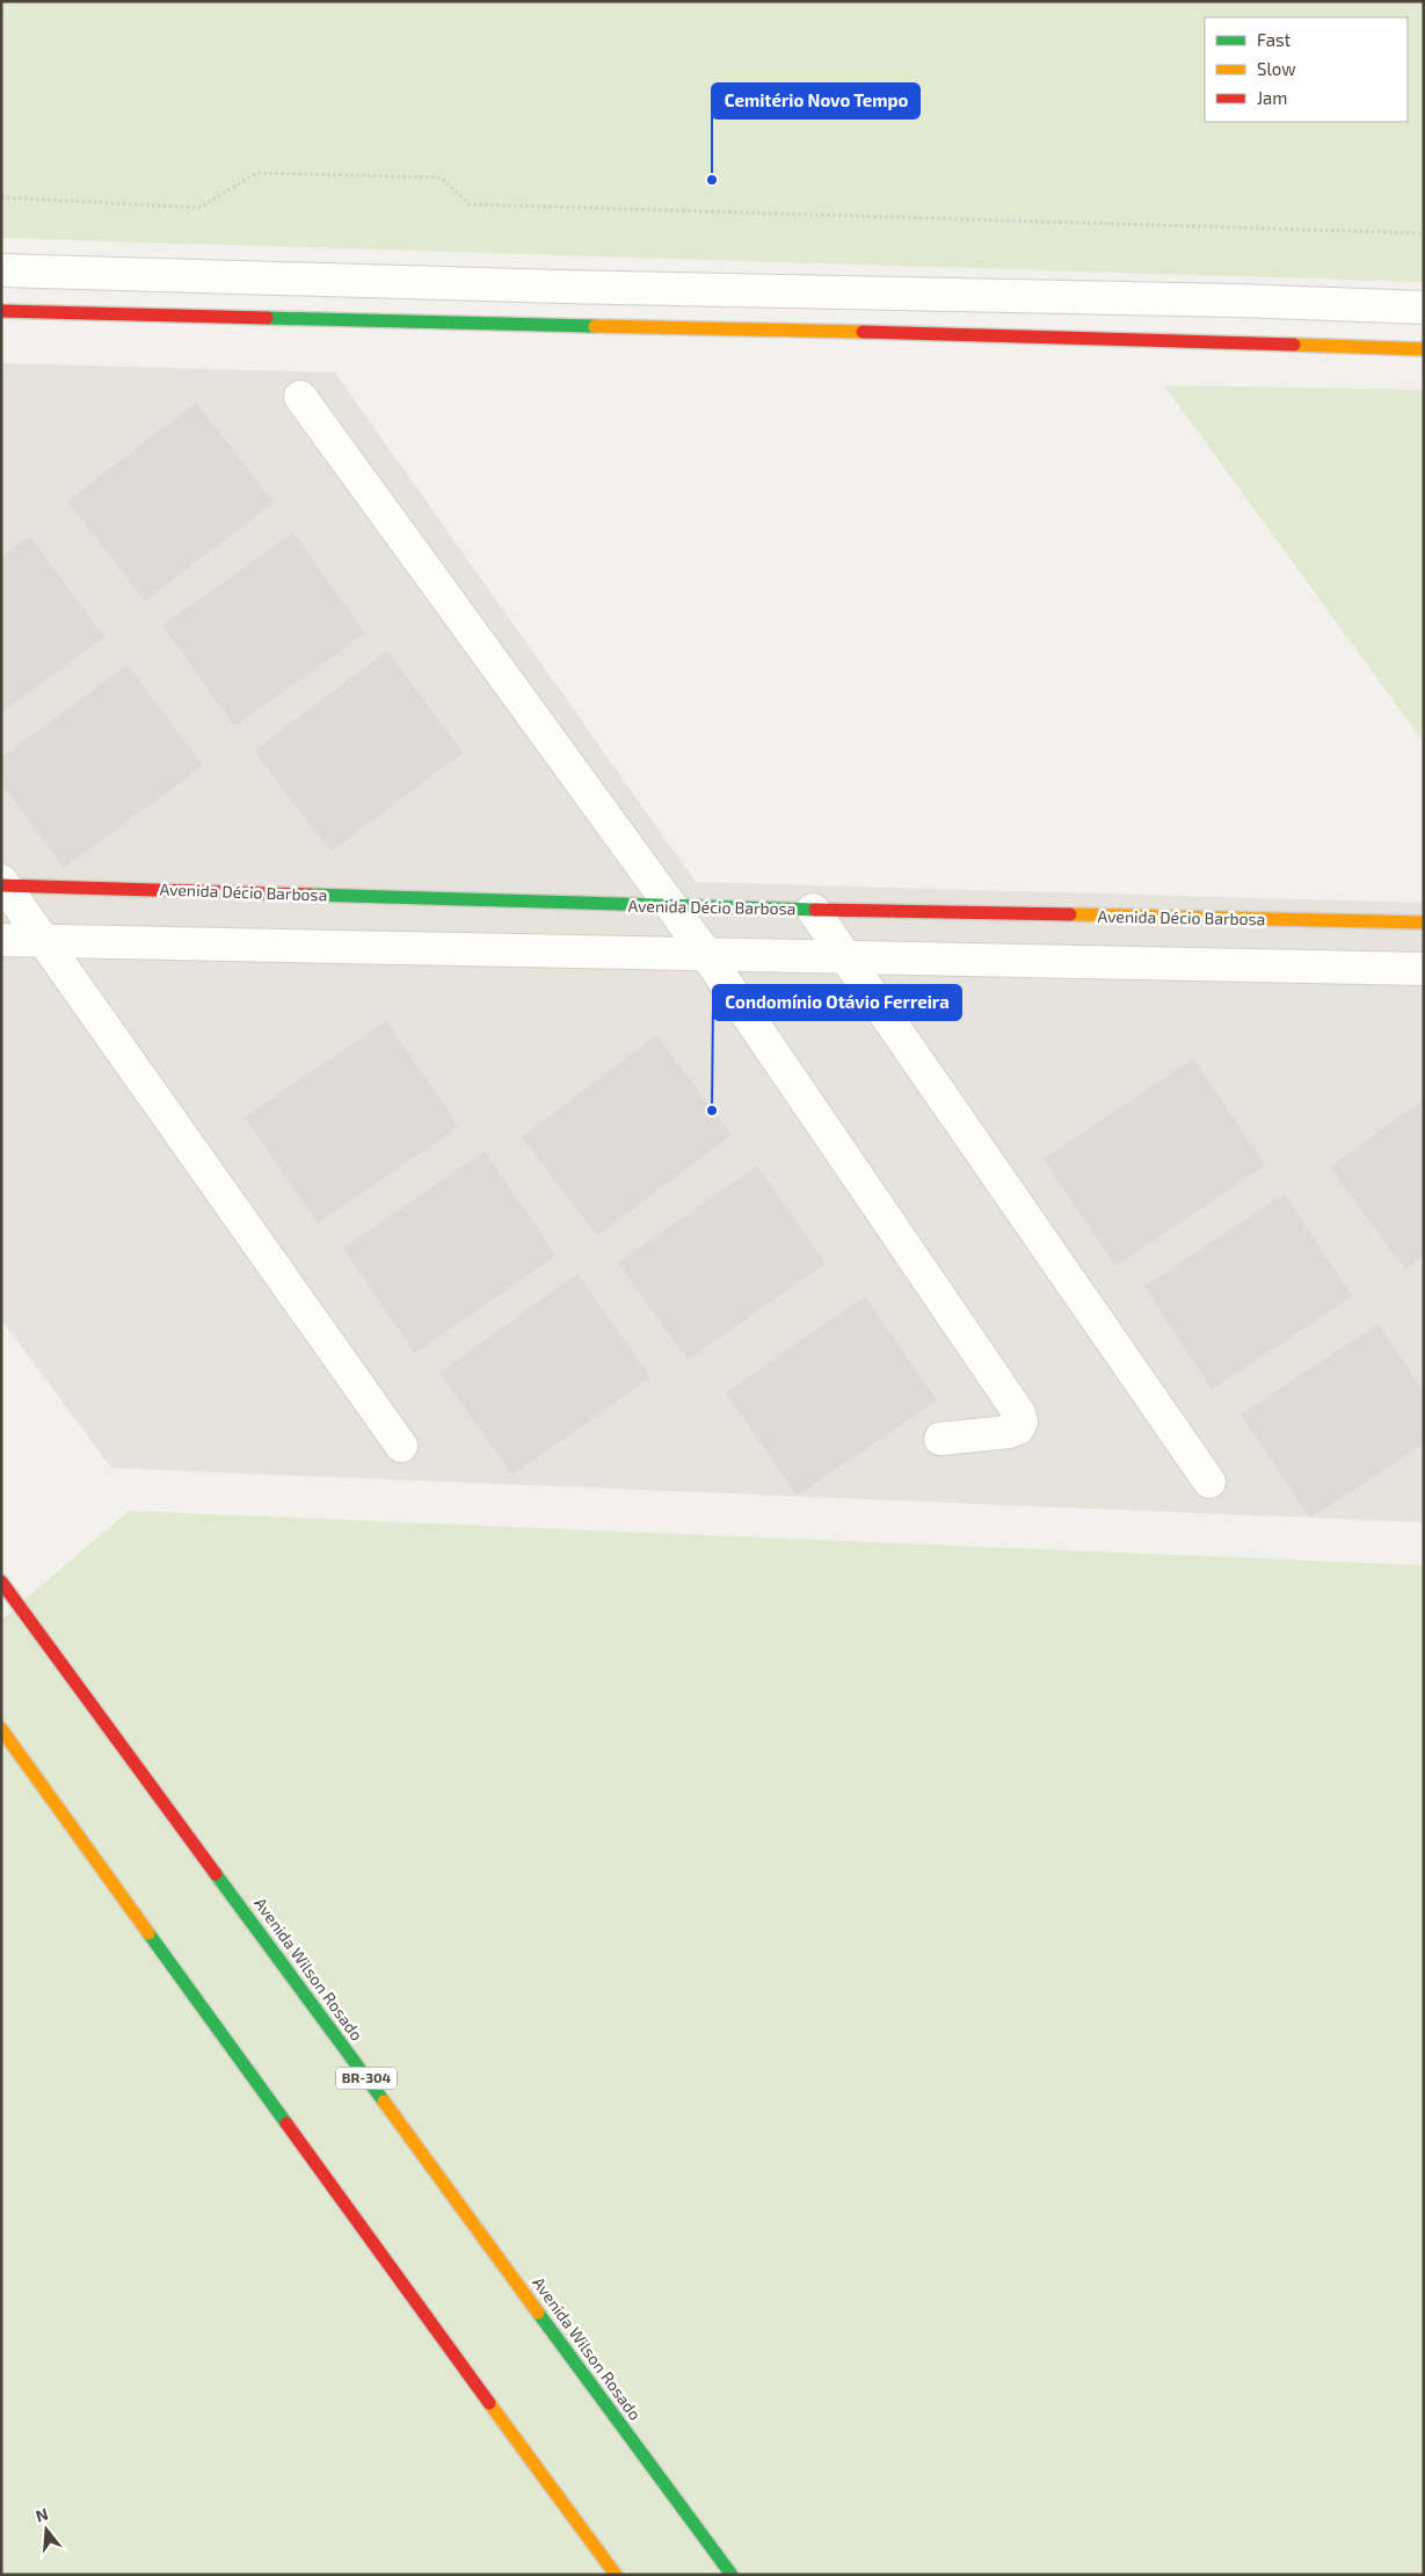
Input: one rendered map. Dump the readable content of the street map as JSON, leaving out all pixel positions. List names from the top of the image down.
{
  "streets": {
    "main road": ["Avenida Décio Barbosa", "Avenida Wilson Rosado", "BR-304"]
  },
  "places": ["Cemitério Novo Tempo", "Condomínio Otávio Ferreira"],
  "legend": ["Fast", "Slow", "Jam"],
  "north": "top"
}
